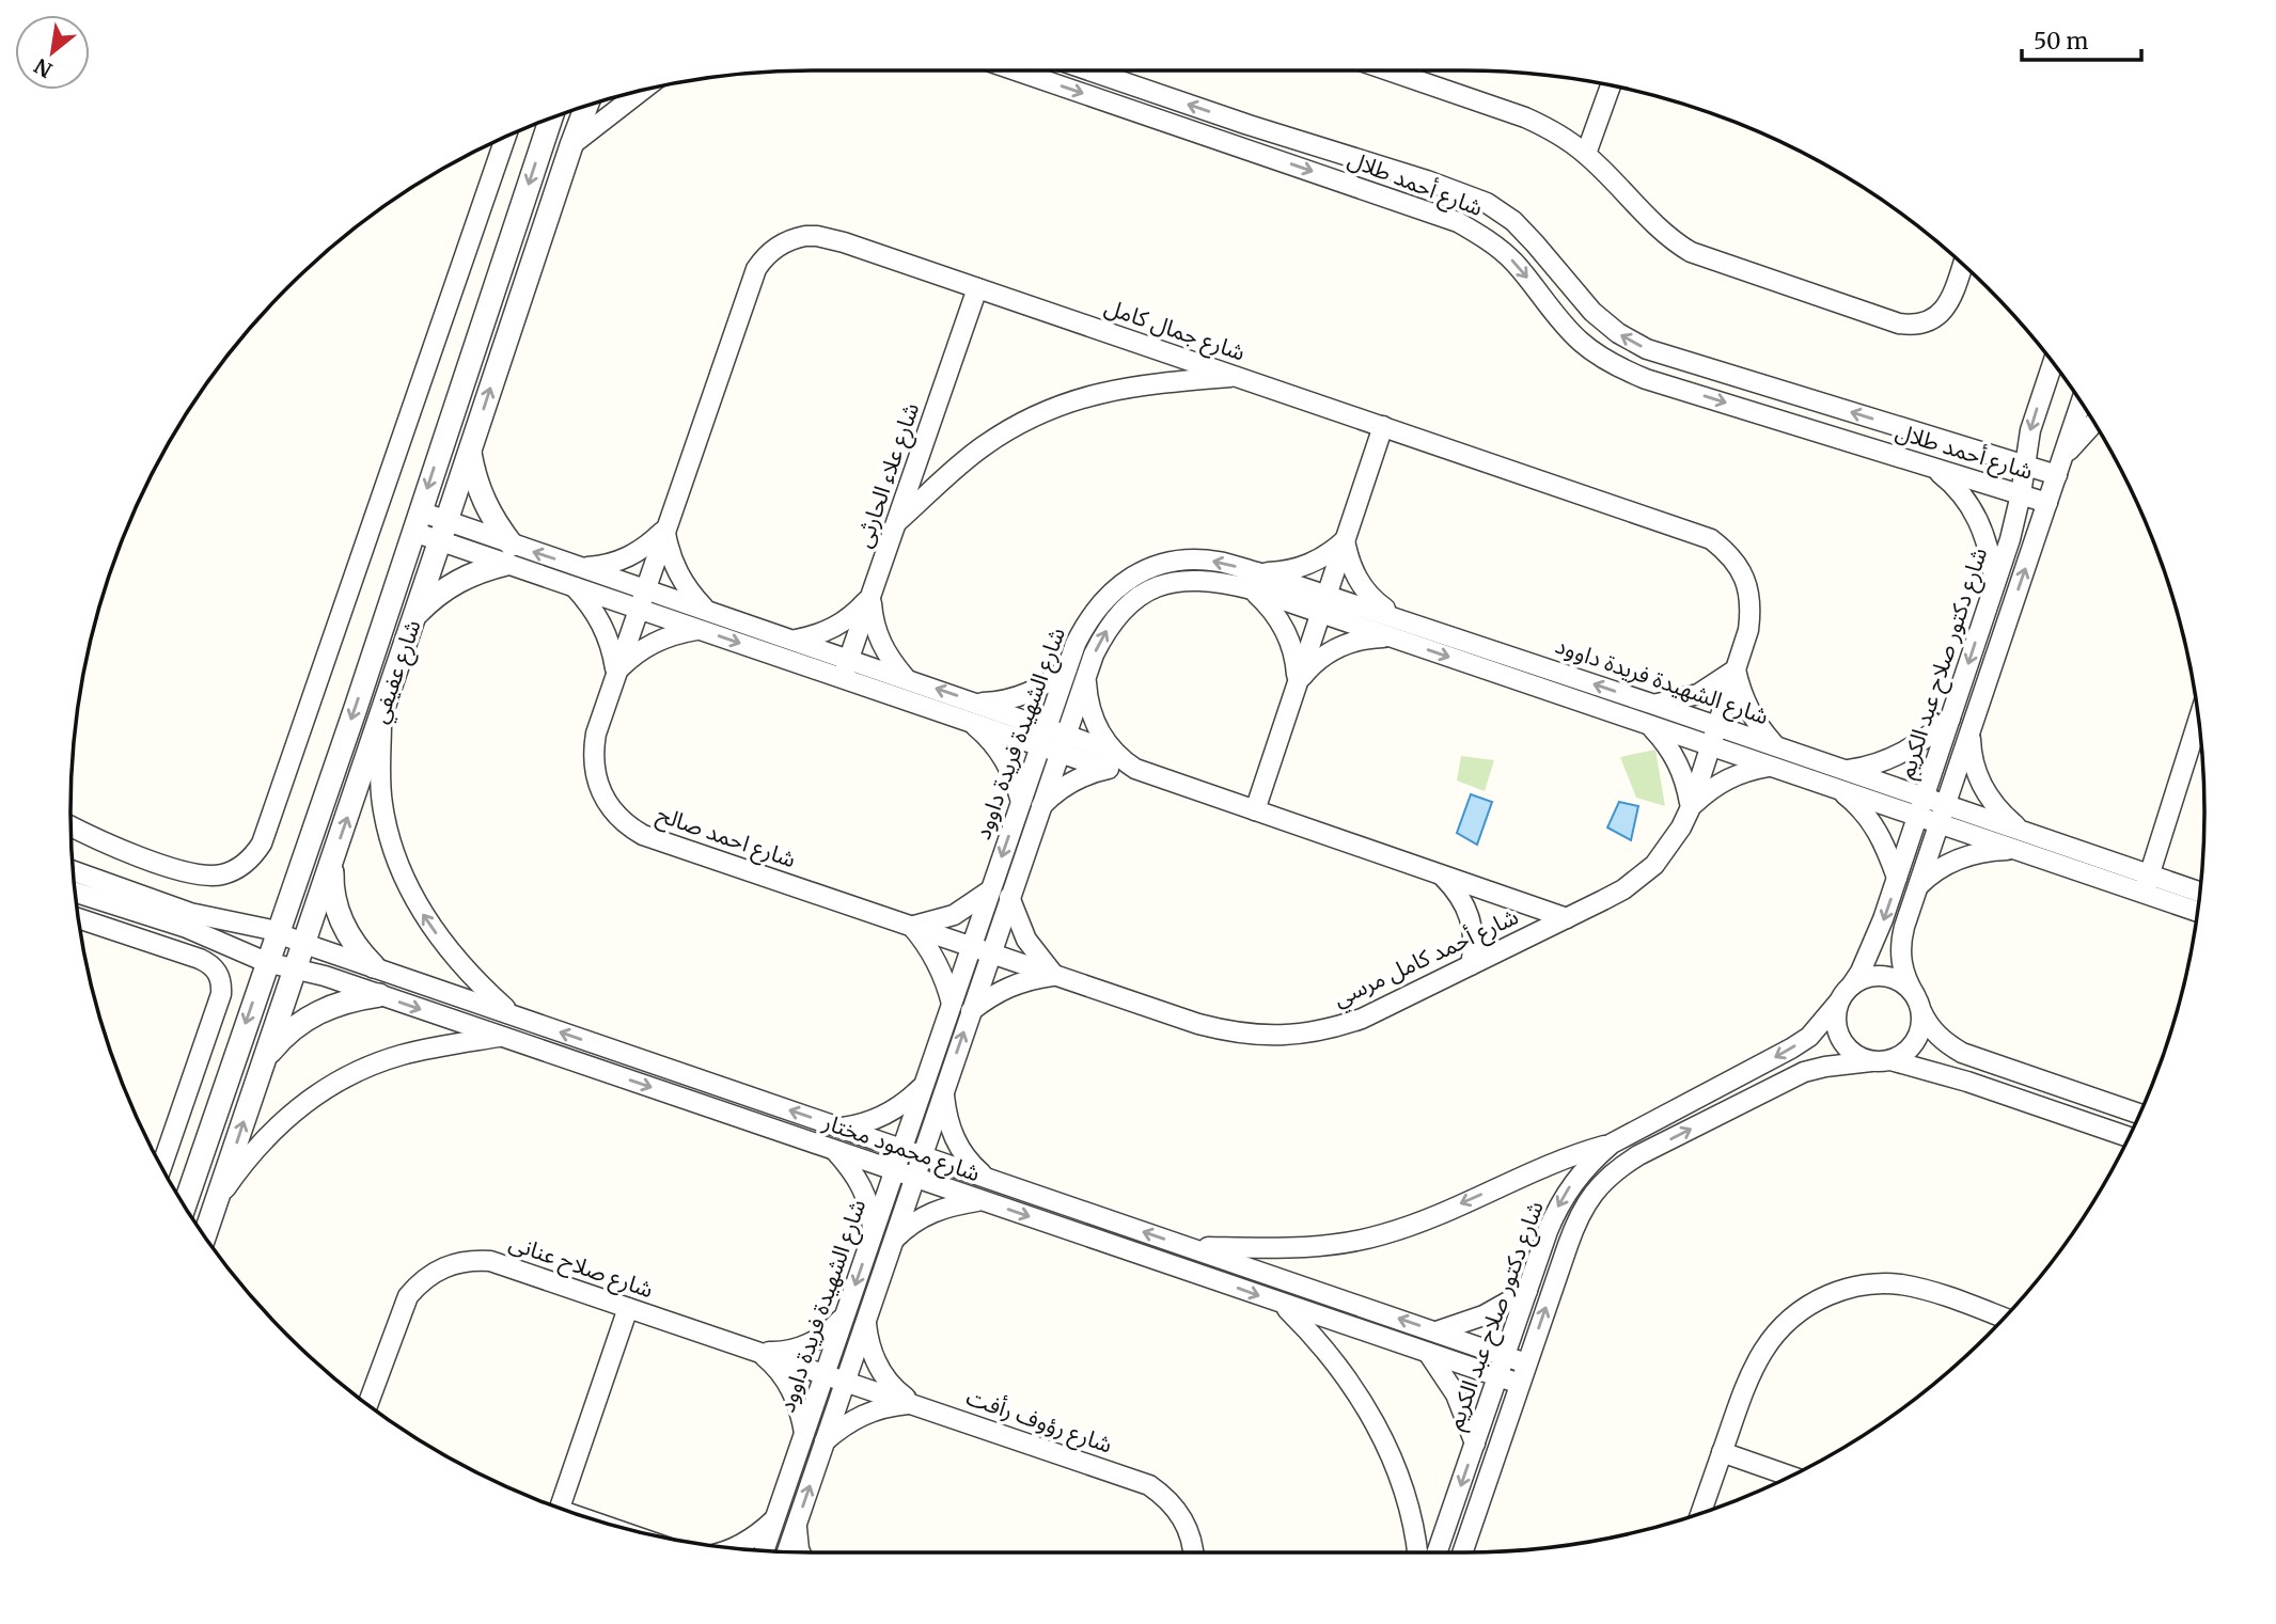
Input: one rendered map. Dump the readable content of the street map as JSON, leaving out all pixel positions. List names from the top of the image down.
{
  "streets": {
    "street": [
      "شارع أحمد طلال",
      "شارع جمال كامل",
      "شارع علاء الحارثى",
      "شارع دكتور صلاح عبد الكريم",
      "شارع عفيفي",
      "شارع الشهيدة فريدة داوود",
      "شارع احمد صالح",
      "شارع أحمد كامل مرسي",
      "شارع محمود مختار",
      "شارع صلاح عنانى",
      "شارع رؤوف رأفت"
    ]
  },
  "crossings": [
    ["شارع أحمد طلال", "شارع دكتور صلاح عبد الكريم"],
    ["شارع جمال كامل", "شارع علاء الحارثى"],
    ["شارع جمال كامل", "شارع الشهيدة فريدة داوود"],
    ["شارع جمال كامل", "شارع احمد صالح"],
    ["شارع جمال كامل", "شارع أحمد كامل مرسي"],
    ["شارع دكتور صلاح عبد الكريم", "شارع الشهيدة فريدة داوود"],
    ["شارع دكتور صلاح عبد الكريم", "شارع محمود مختار"],
    ["شارع عفيفي", "شارع محمود مختار"],
    ["شارع الشهيدة فريدة داوود", "شارع احمد صالح"],
    ["شارع الشهيدة فريدة داوود", "شارع أحمد كامل مرسي"],
    ["شارع الشهيدة فريدة داوود", "شارع محمود مختار"],
    ["شارع الشهيدة فريدة داوود", "شارع صلاح عنانى"],
    ["شارع الشهيدة فريدة داوود", "شارع رؤوف رأفت"],
    ["شارع احمد صالح", "شارع أحمد كامل مرسي"],
    ["شارع صلاح عنانى", "شارع رؤوف رأفت"]
  ],
  "scale_bar": "50 m",
  "north": "bottom left"
}
